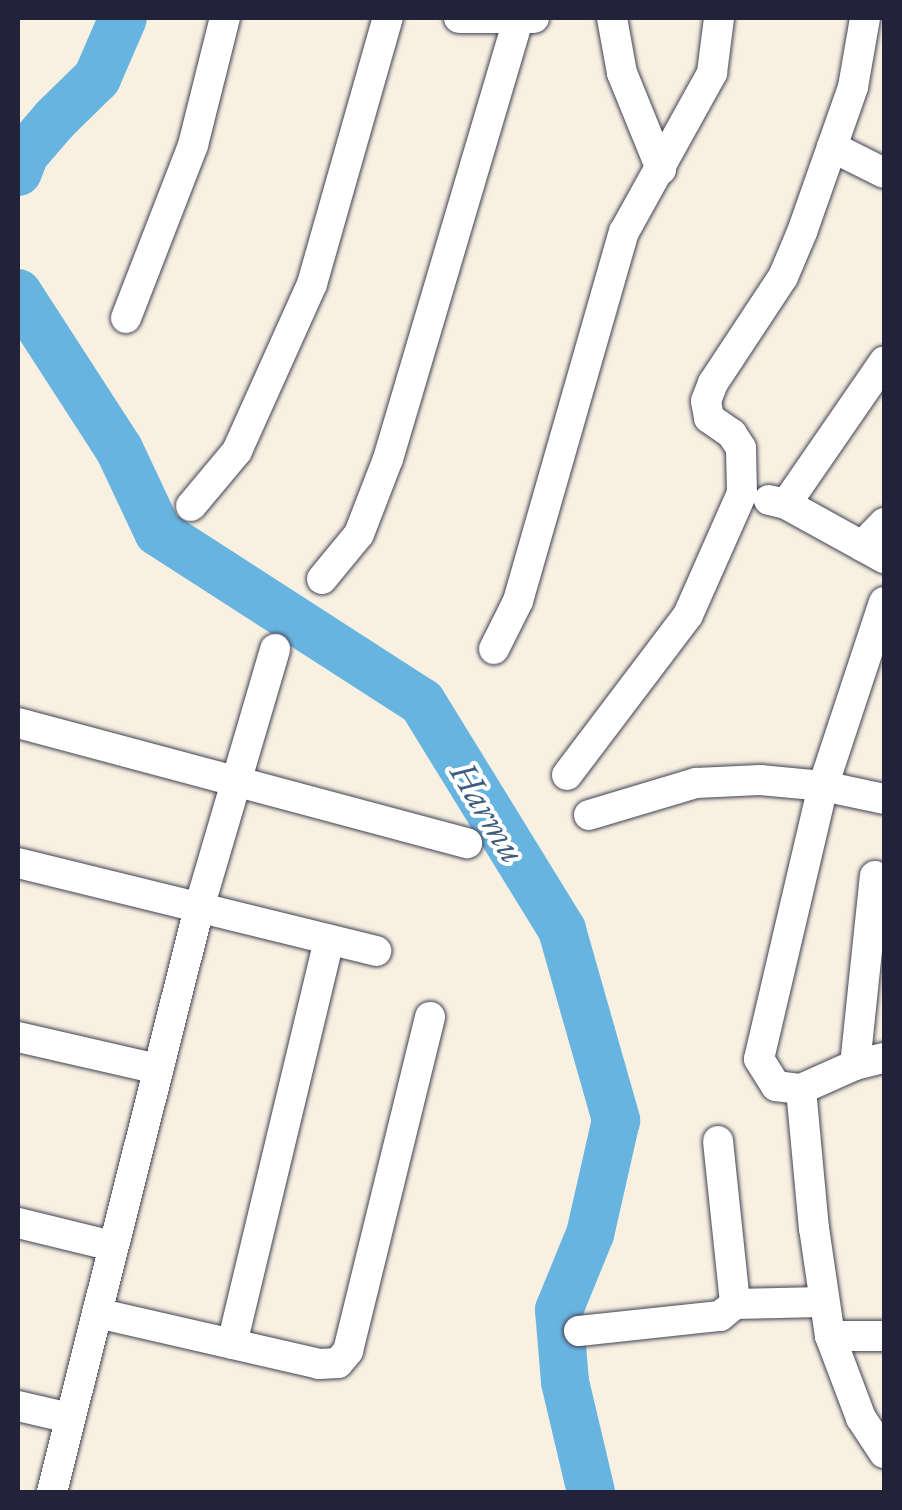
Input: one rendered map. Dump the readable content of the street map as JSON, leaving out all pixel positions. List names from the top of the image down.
{
  "water": ["Harmu"]
}
